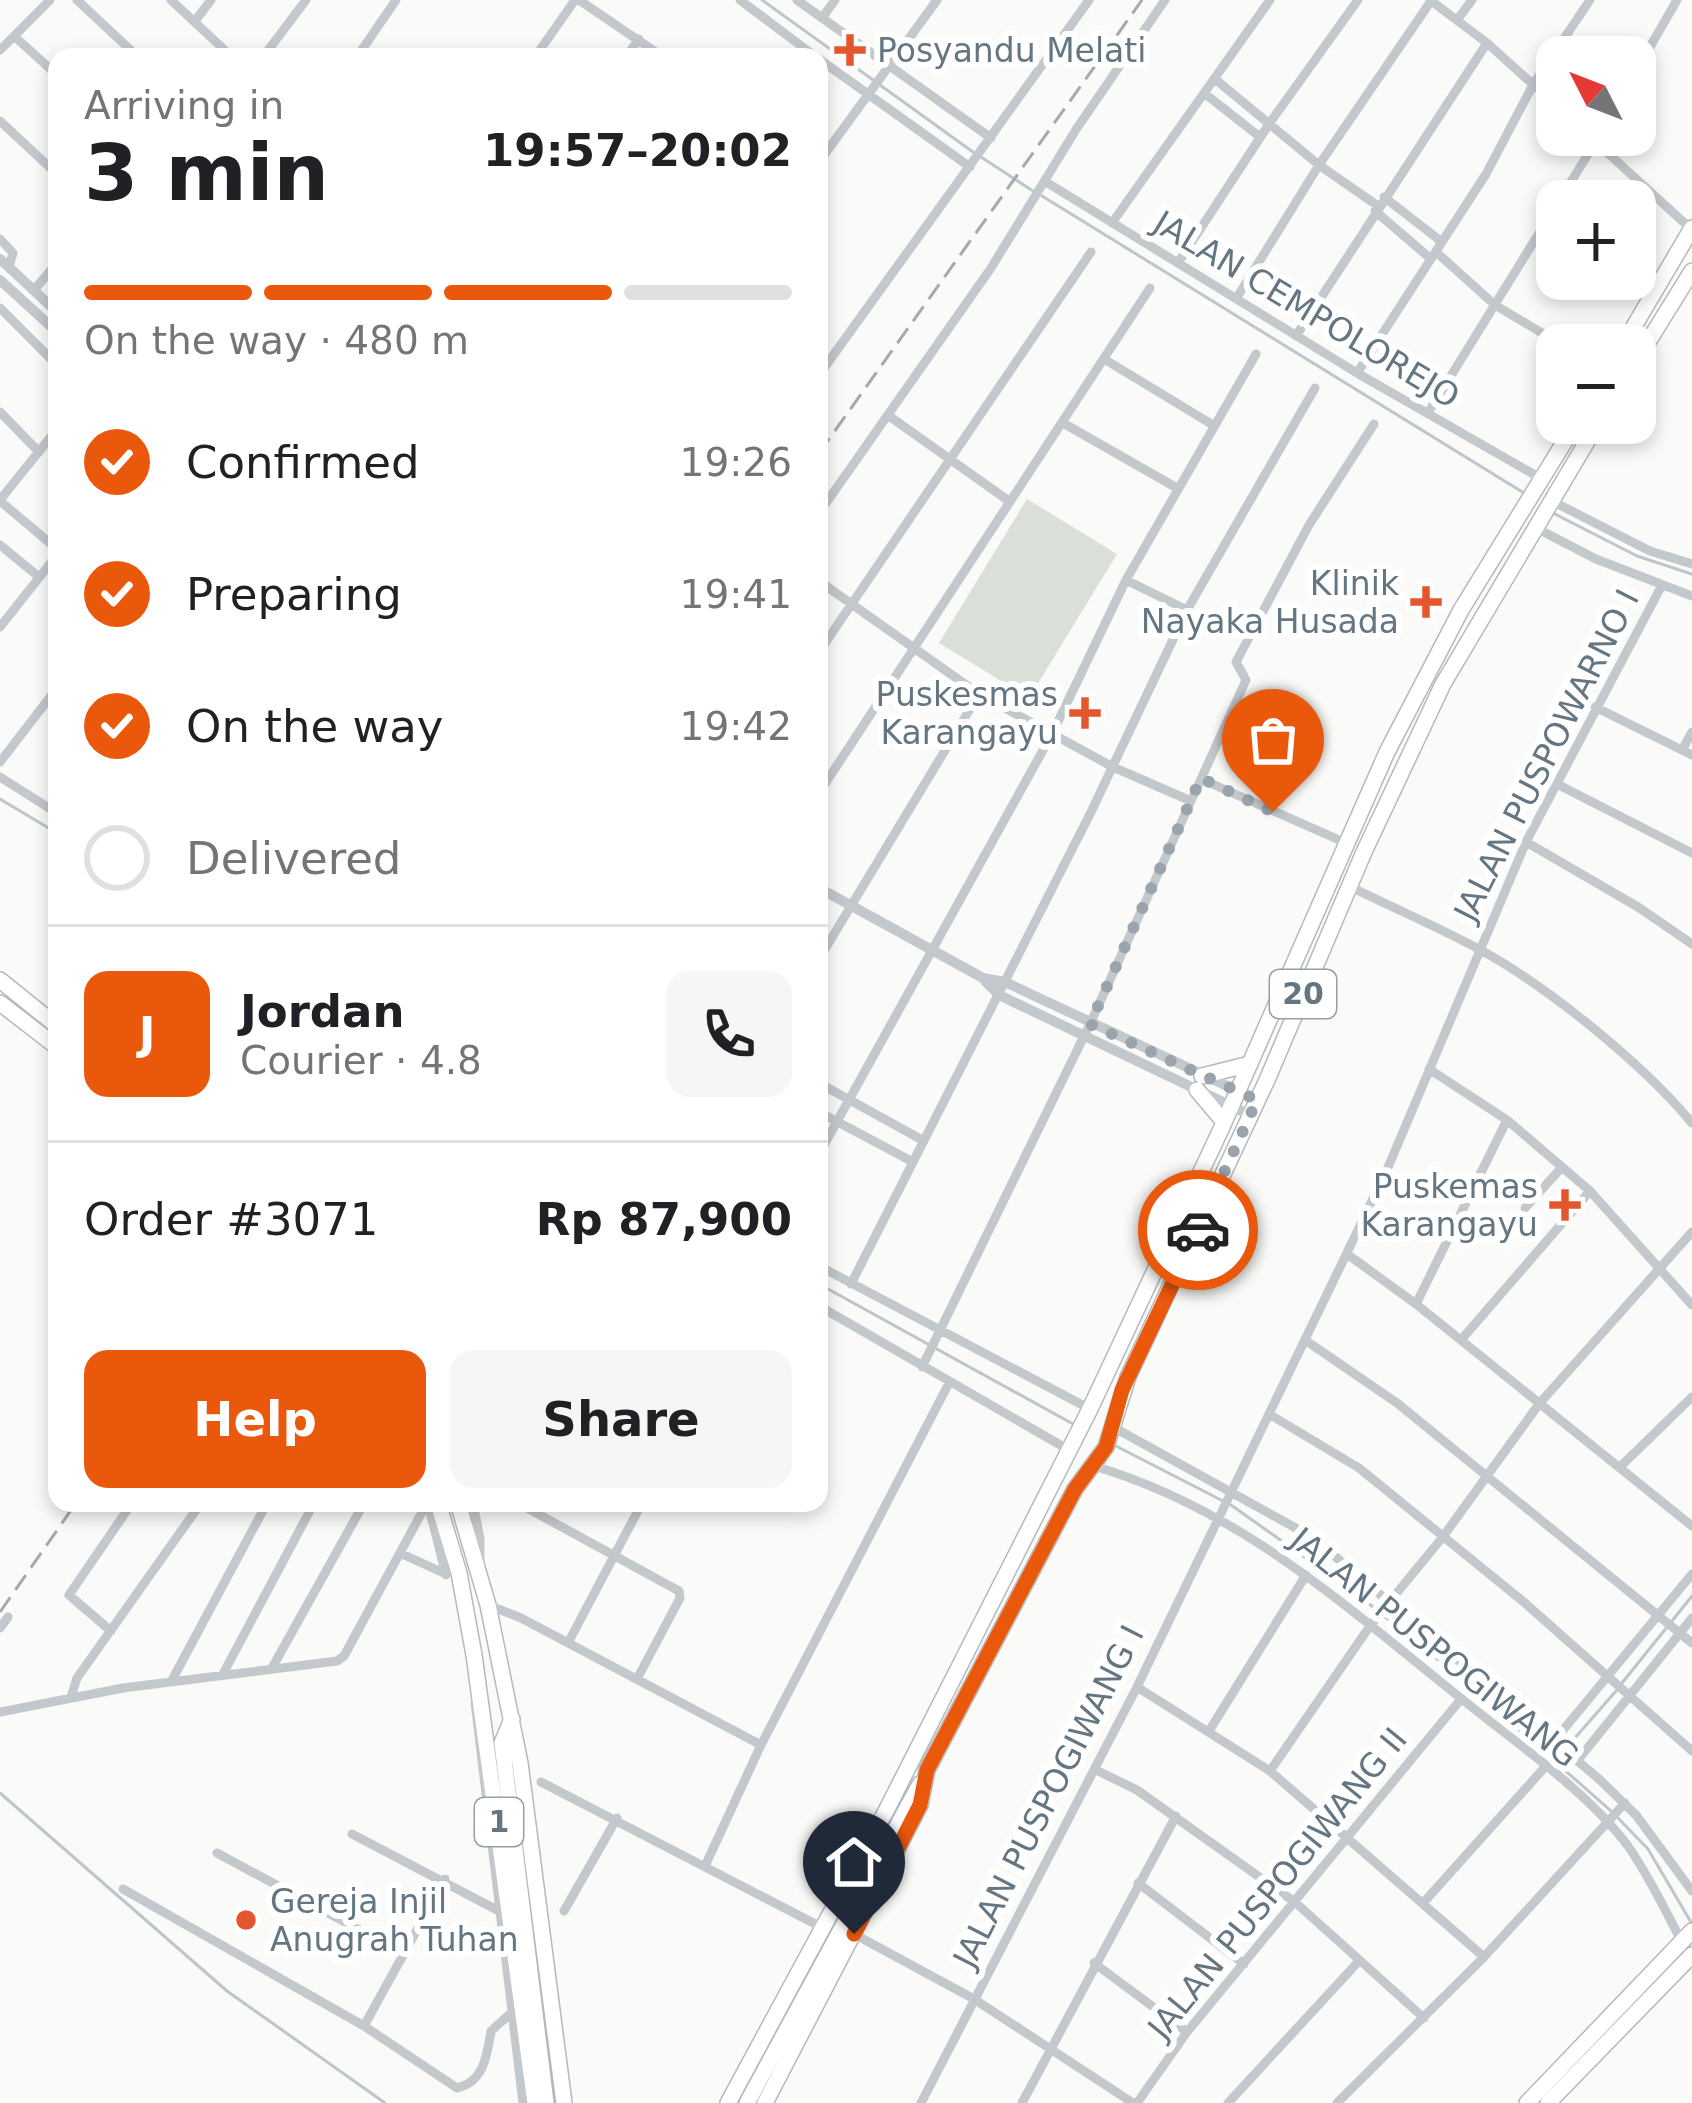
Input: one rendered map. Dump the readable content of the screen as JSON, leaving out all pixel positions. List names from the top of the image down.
{
  "streets": {
    "highway": ["20", "1"],
    "street": [
      "JALAN CEMPOLOREJO",
      "JALAN PUSPOWARNO I",
      "JALAN PUSPOGIWANG",
      "JALAN PUSPOGIWANG I",
      "JALAN PUSPOGIWANG II"
    ]
  },
  "crossings": [
    ["JALAN CEMPOLOREJO", "20"],
    ["JALAN PUSPOWARNO I", "JALAN PUSPOGIWANG I"],
    ["20", "JALAN PUSPOGIWANG"],
    ["JALAN PUSPOGIWANG", "JALAN PUSPOGIWANG I"],
    ["JALAN PUSPOGIWANG", "JALAN PUSPOGIWANG II"]
  ],
  "places": {
    "health": [
      "Posyandu Melati",
      "Klinik Nayaka Husada",
      "Puskesmas Karangayu",
      "Puskemas Karangayu"
    ],
    "other": ["Gereja Injil Anugrah Tuhan"]
  },
  "north": "top left",
  "page": {
    "map_buttons": ["+", "−"],
    "heading": ["3 min", "Arriving in", "19:57–20:02"],
    "panel": [
      "Jordan",
      "Courier · 4.8",
      "Order #3071",
      "Rp 87,900"
    ],
    "bar": "On the way · 480 m",
    "list": [
      ["Confirmed", "19:26"],
      ["Preparing", "19:41"],
      ["On the way", "19:42"],
      "Delivered"
    ],
    "round": "J",
    "buttons": ["Help", "Share"]
  }
}
